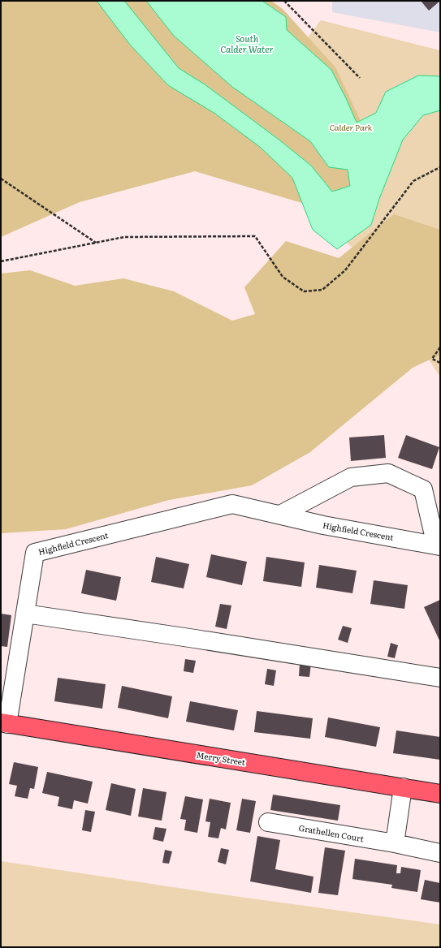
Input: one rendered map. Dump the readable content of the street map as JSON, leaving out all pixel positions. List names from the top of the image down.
{
  "streets": {
    "main road": ["Merry Street"],
    "street": ["Highfield Crescent", "Grathellen Court"]
  },
  "crossings": [
    ["Highfield Crescent", "Merry Street"]
  ],
  "water": ["South Calder Water"],
  "parks": ["Calder Park"]
}
